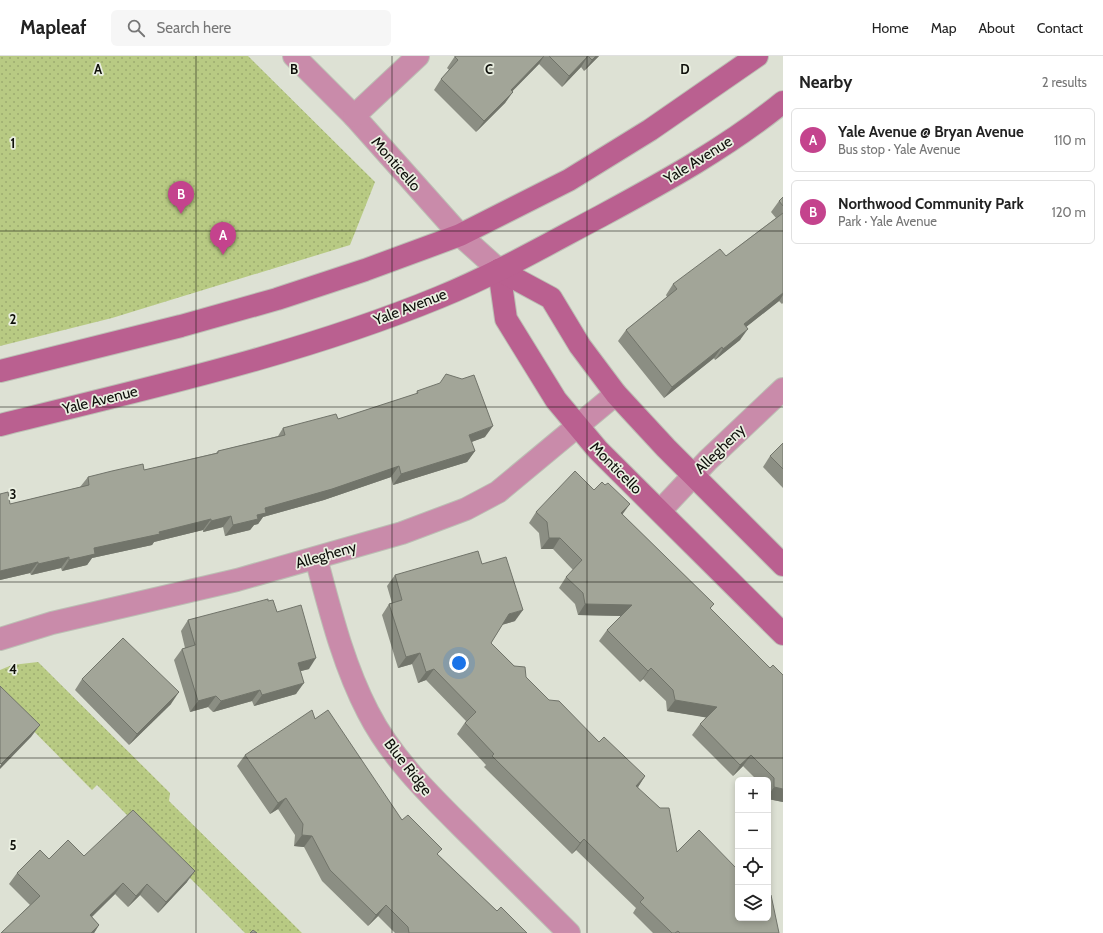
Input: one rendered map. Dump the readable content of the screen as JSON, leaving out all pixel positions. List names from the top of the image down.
{
  "streets": {
    "main road": ["Yale Avenue", "Monticello"],
    "street": ["Allegheny", "Blue Ridge"]
  },
  "crossings": [
    ["Yale Avenue", "Monticello"],
    ["Monticello", "Allegheny"],
    ["Allegheny", "Blue Ridge"]
  ],
  "page": {
    "header": "Mapleaf",
    "search": "Search here",
    "nav": [
      "Home",
      "Map",
      "About",
      "Contact"
    ],
    "heading": ["Nearby", "2 results"],
    "list": [
      {
        "mark": "A",
        "name": "Yale Avenue @ Bryan Avenue",
        "note": "Bus stop · Yale Avenue",
        "value": "110 m"
      },
      {
        "mark": "B",
        "name": "Northwood Community Park",
        "note": "Park · Yale Avenue",
        "value": "120 m"
      }
    ],
    "pins": ["B", "A"],
    "map_buttons": ["+", "−"]
  },
  "grid": {
    "columns": [
      "A",
      "B",
      "C",
      "D"
    ],
    "rows": [
      "1",
      "2",
      "3",
      "4",
      "5"
    ]
  }
}
